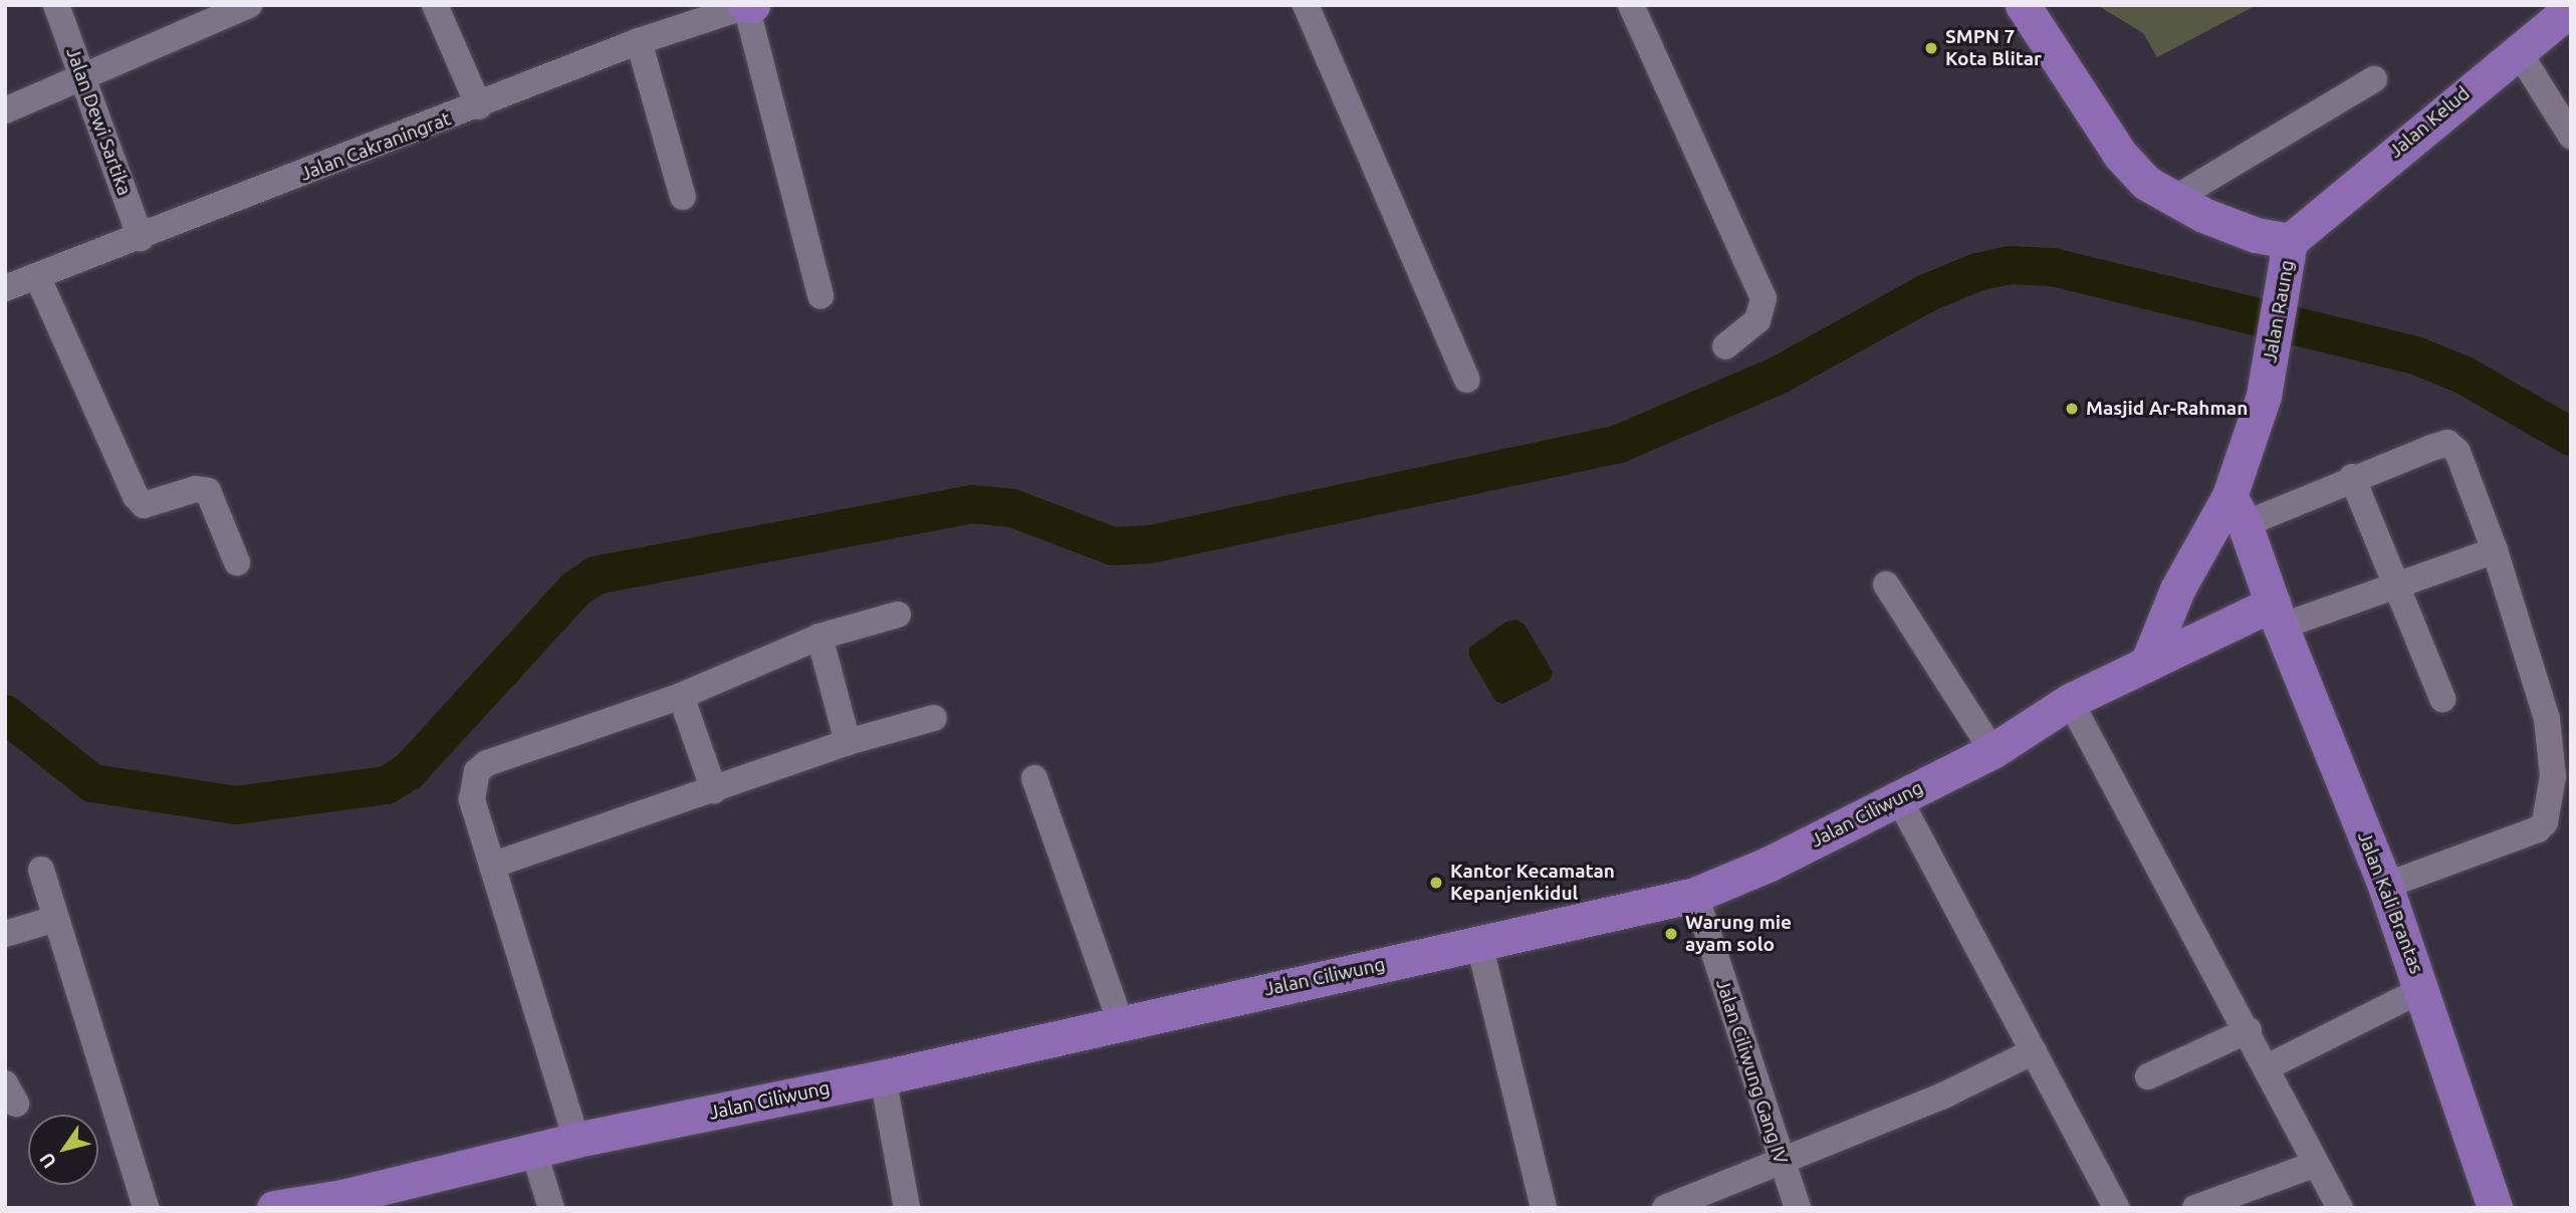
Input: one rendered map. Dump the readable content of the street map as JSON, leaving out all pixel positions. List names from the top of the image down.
{
  "streets": {
    "main road": [
      "Jalan Kelud",
      "Jalan Raung",
      "Jalan Ciliwung",
      "Jalan Kali Brantas"
    ],
    "street": ["Jalan Dewi Sartika", "Jalan Cakraningrat", "Jalan Ciliwung Gang IV"]
  },
  "crossings": [
    ["Jalan Dewi Sartika", "Jalan Cakraningrat"],
    ["Jalan Kelud", "Jalan Raung"],
    ["Jalan Raung", "Jalan Kali Brantas"],
    ["Jalan Ciliwung", "Jalan Kali Brantas"],
    ["Jalan Ciliwung", "Jalan Ciliwung Gang IV"]
  ],
  "places": [
    "SMPN 7 Kota Blitar",
    "Masjid Ar-Rahman",
    "Kantor Kecamatan Kepanjenkidul",
    "Warung mie ayam solo"
  ],
  "north": "bottom left"
}
